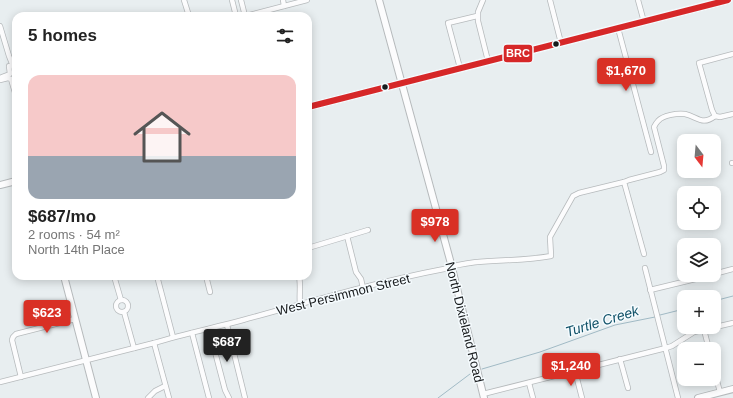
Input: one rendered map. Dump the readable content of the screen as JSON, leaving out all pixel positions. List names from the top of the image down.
{
  "streets": {
    "main road": ["North Dixieland Road"],
    "street": ["West Persimmon Street"]
  },
  "crossings": [
    ["West Persimmon Street", "North Dixieland Road"]
  ],
  "water": ["Turtle Creek"],
  "lines": ["transit line BRC"],
  "north": "bottom",
  "page": {
    "heading": "5 homes",
    "price": [
      "$1,670",
      "$978",
      "$623",
      "$687",
      "$1,240"
    ],
    "list": [
      {
        "name": "$687/mo",
        "note": "2 rooms · 54 m² · North 14th Place"
      }
    ],
    "map_buttons": ["+", "−"]
  }
}
